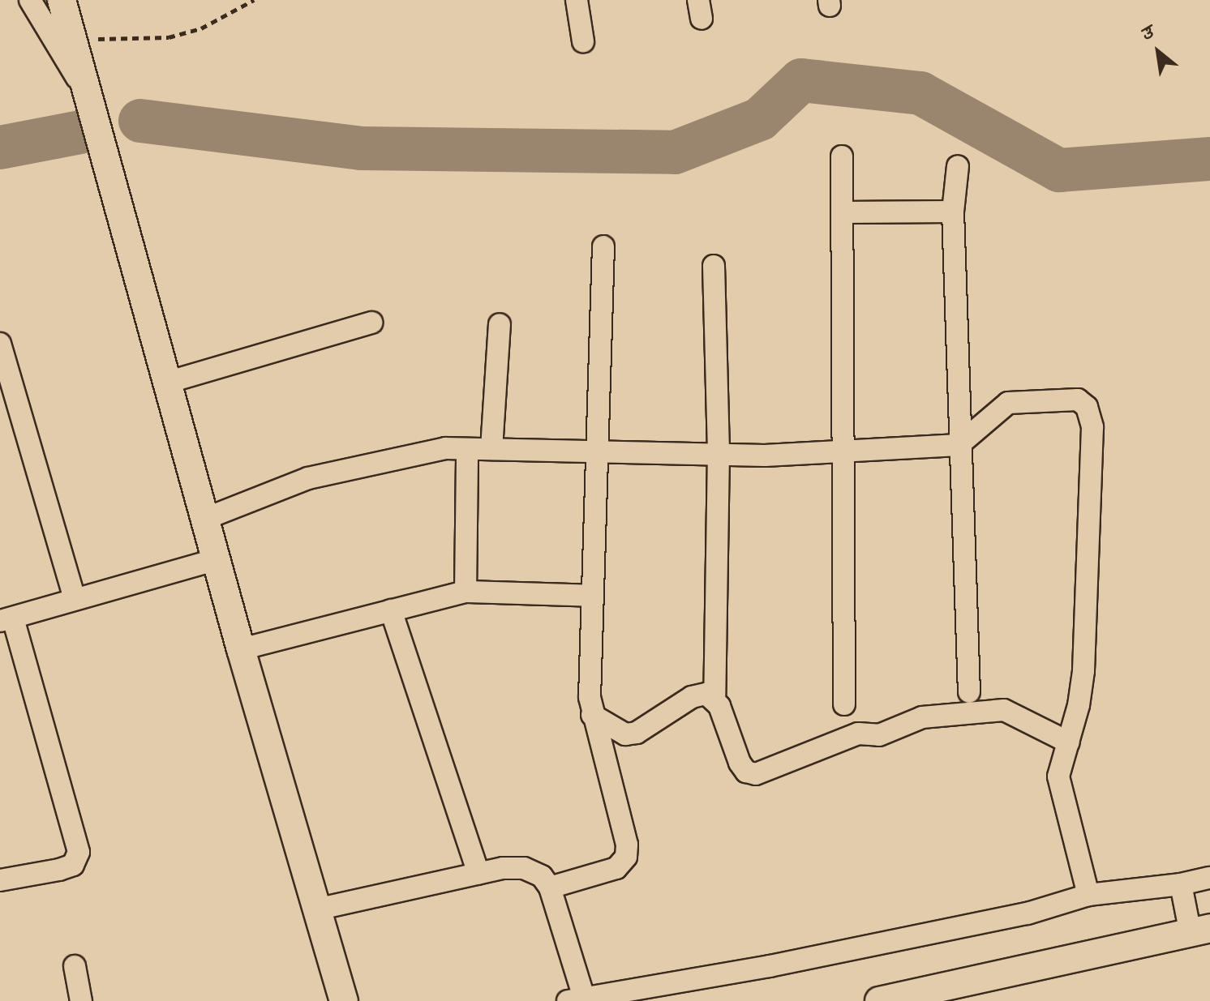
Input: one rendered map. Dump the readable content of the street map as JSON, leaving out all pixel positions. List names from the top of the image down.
{
  "north": "top left"
}
